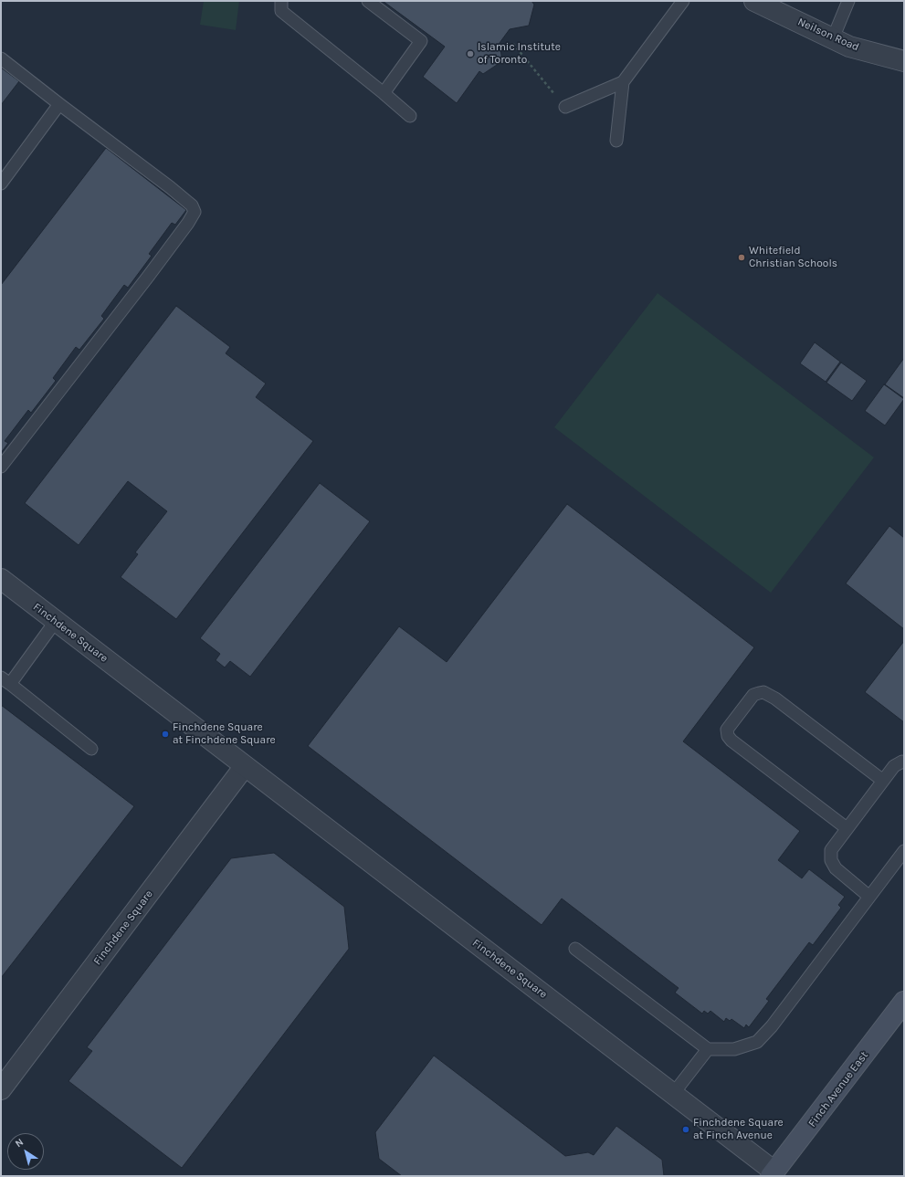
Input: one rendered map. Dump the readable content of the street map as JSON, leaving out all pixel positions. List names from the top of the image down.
{
  "streets": {
    "main road": ["Finch Avenue East"],
    "street": ["Neilson Road", "Finchdene Square"]
  },
  "crossings": [
    ["Finchdene Square", "Finch Avenue East"]
  ],
  "places": [
    "Islamic Institute of Toronto",
    "Whitefield Christian Schools",
    "Finchdene Square at Finchdene Square",
    "Finchdene Square at Finch Avenue"
  ],
  "north": "top left"
}
